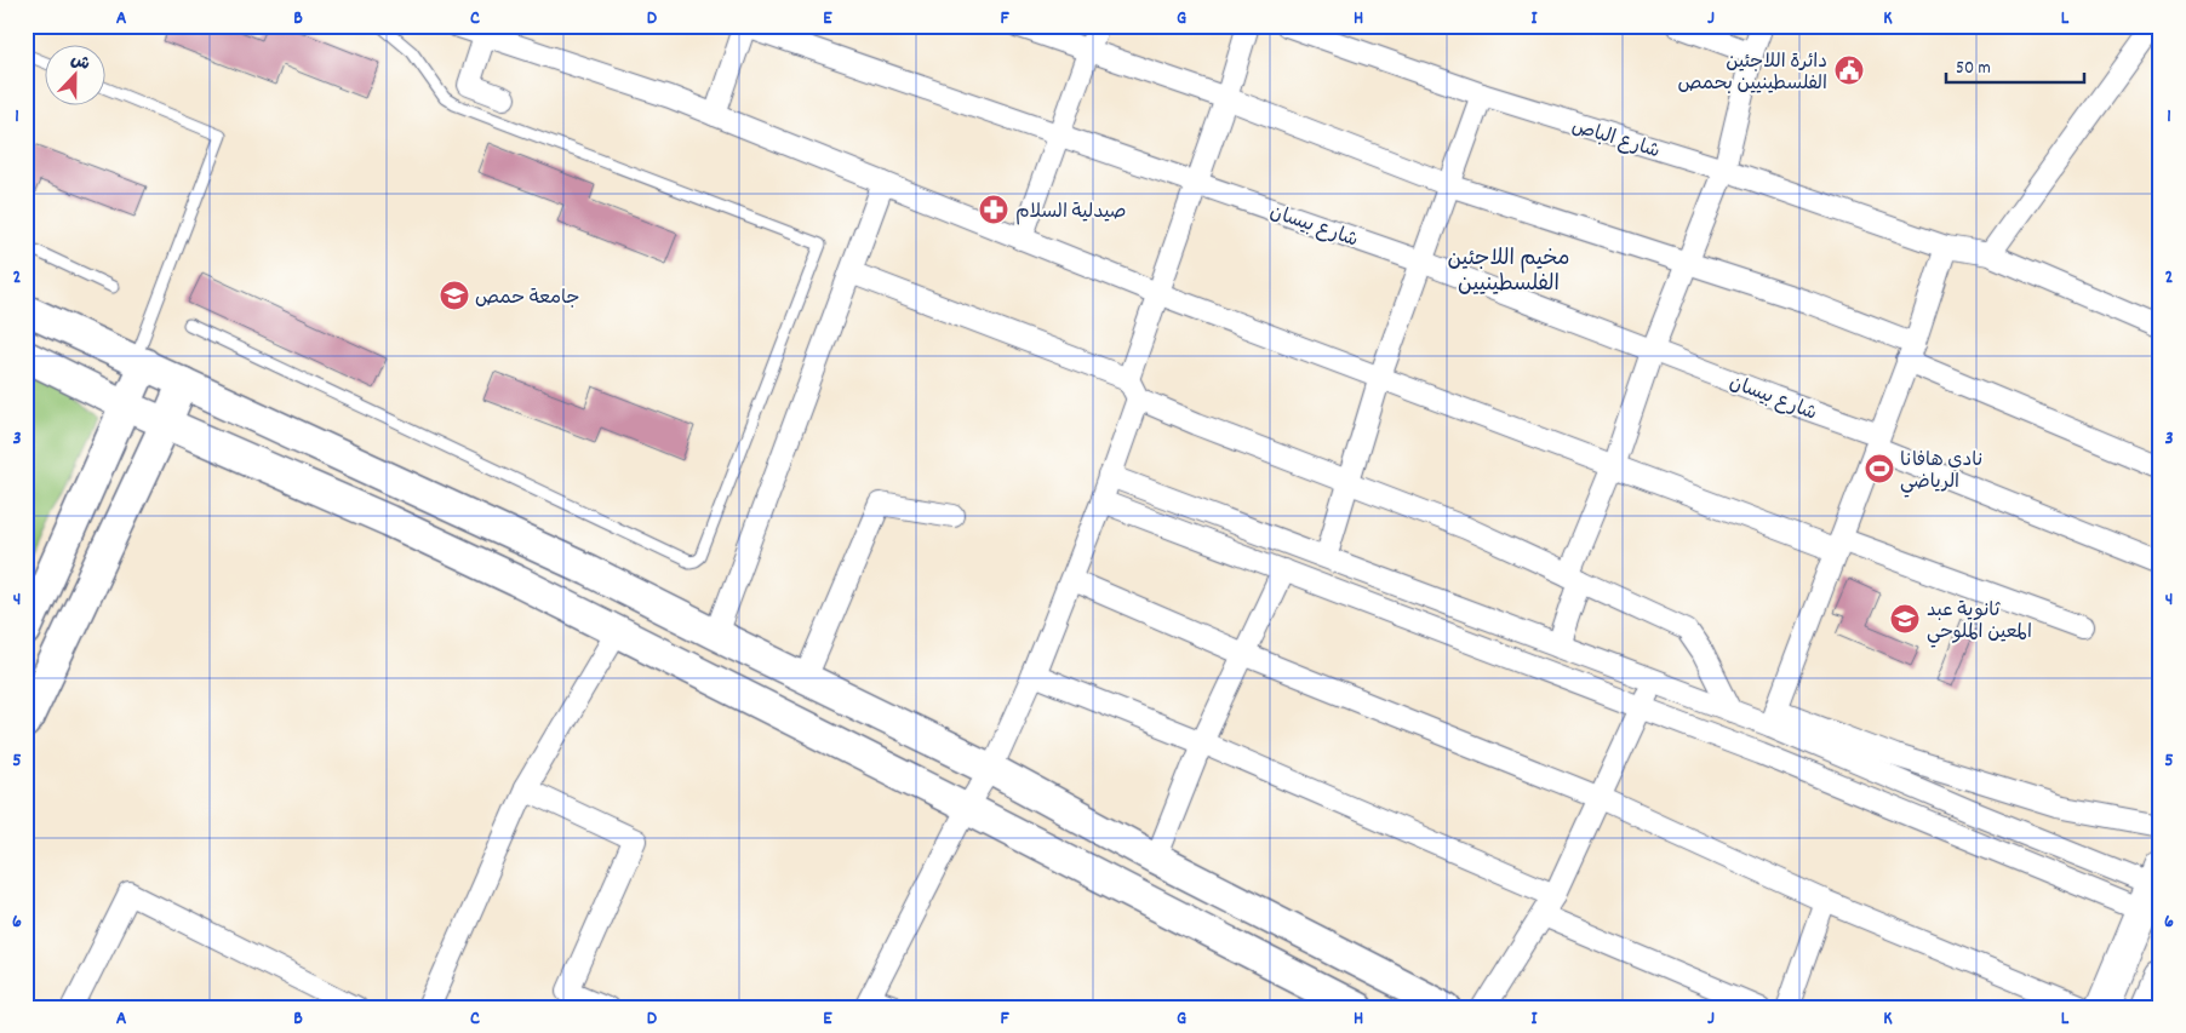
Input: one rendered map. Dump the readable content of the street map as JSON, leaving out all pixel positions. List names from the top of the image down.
{
  "streets": {
    "street": ["شارع الباص", "شارع بيسان"]
  },
  "districts": ["مخيم اللاجئين الفلسطينيين"],
  "places": {
    "public building": ["دائرة اللاجئين الفلسطينيين بحمص"],
    "pharmacy": ["صيدلية السلام"],
    "school or university": ["جامعة حمص", "ثانوية عبد المعين الملوحي"],
    "sports": ["نادي هافانا الرياضي"]
  },
  "scale_bar": "50 m",
  "north": "top",
  "grid": {
    "columns": [
      "A",
      "B",
      "C",
      "D",
      "E",
      "F",
      "G",
      "H",
      "I",
      "J",
      "K",
      "L"
    ],
    "rows": [
      "1",
      "2",
      "3",
      "4",
      "5",
      "6"
    ]
  }
}
